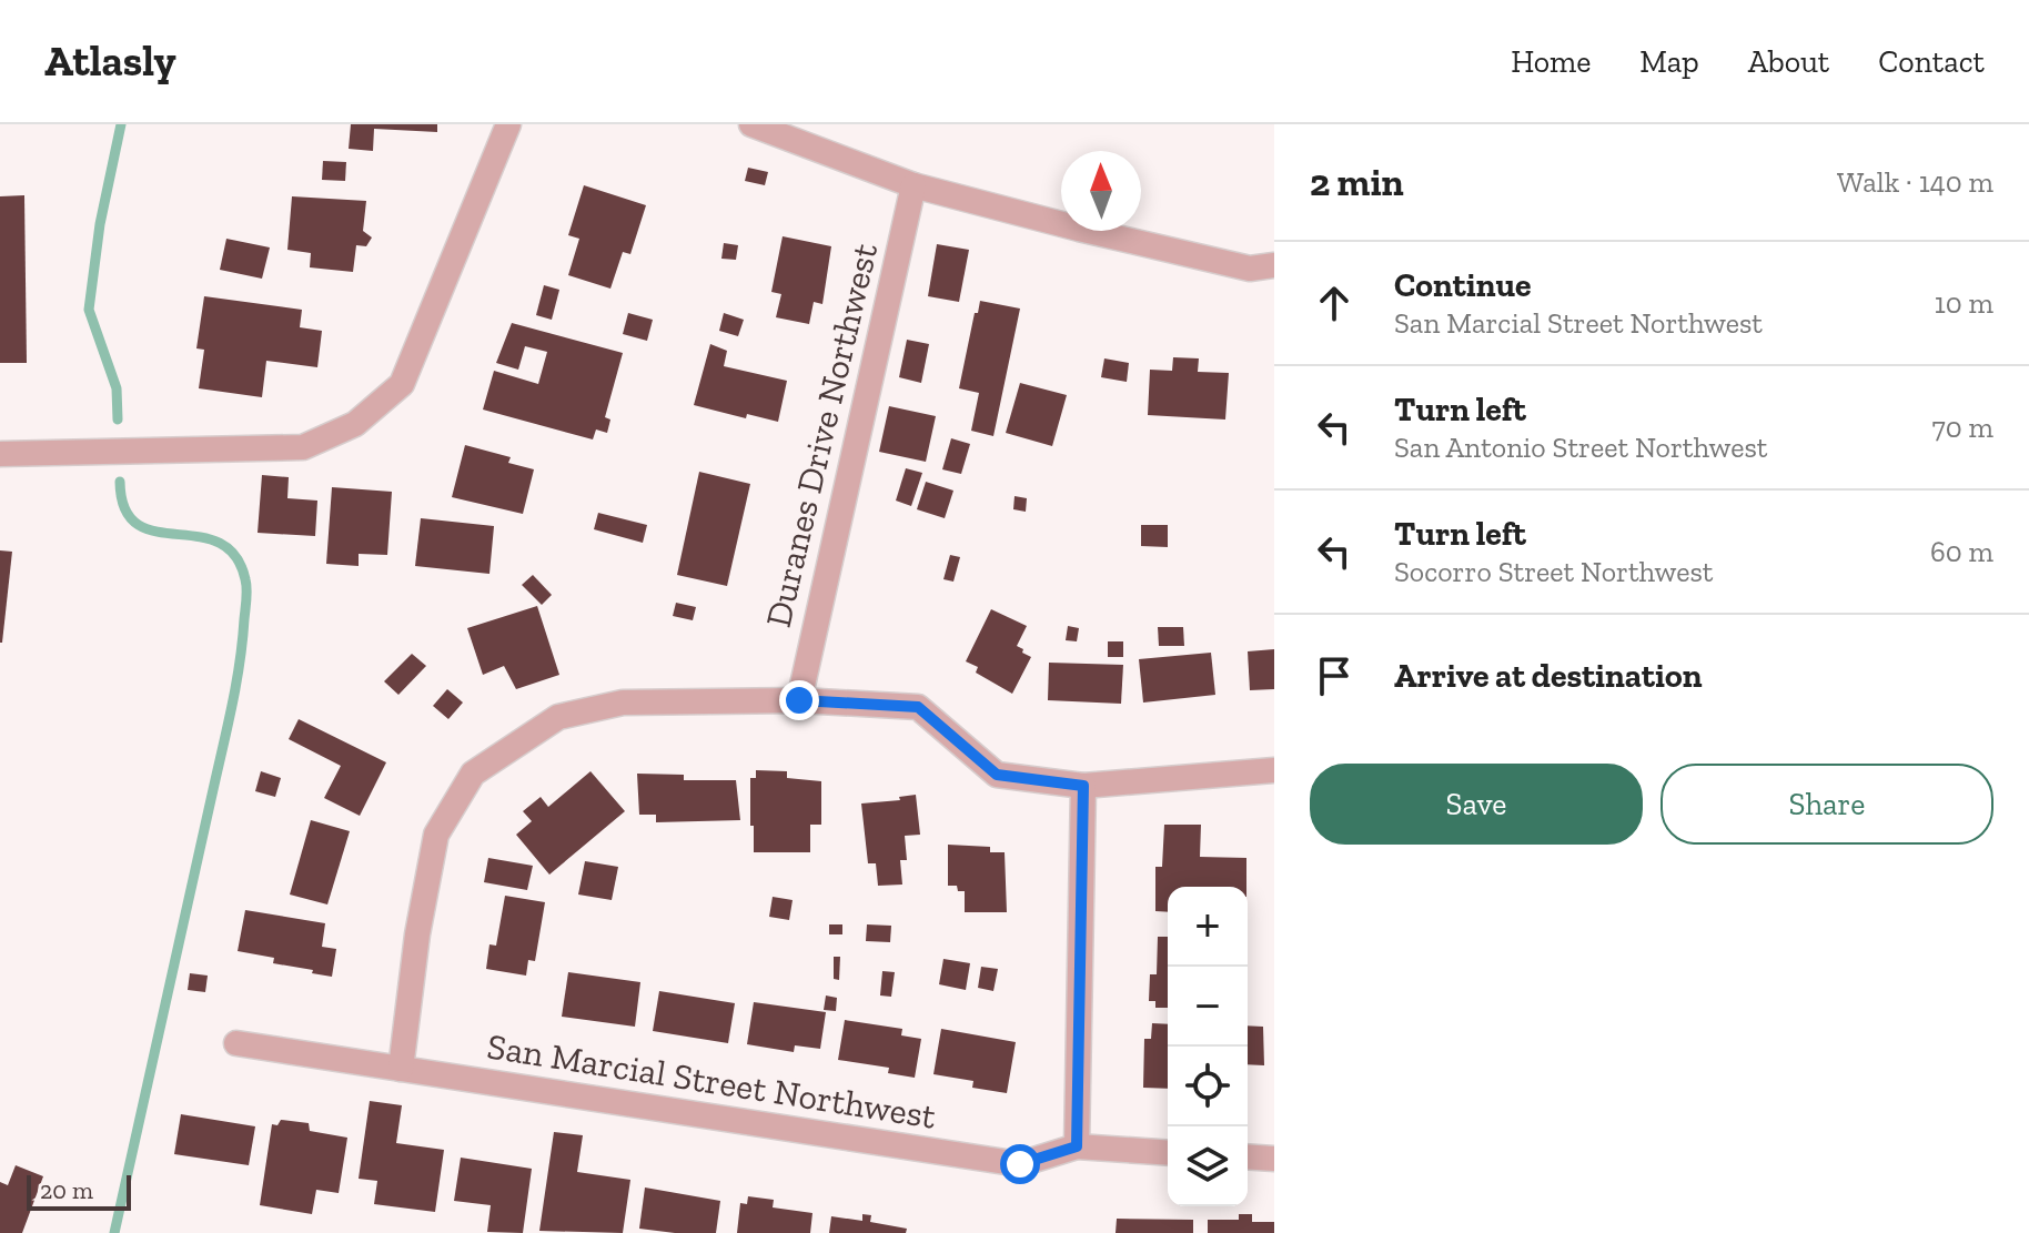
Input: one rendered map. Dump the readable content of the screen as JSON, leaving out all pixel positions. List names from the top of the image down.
{
  "streets": {
    "street": ["Duranes Drive Northwest", "San Marcial Street Northwest"]
  },
  "scale_bar": "20 m",
  "north": "top",
  "page": {
    "header": "Atlasly",
    "nav": [
      "Home",
      "Map",
      "About",
      "Contact"
    ],
    "heading": ["2 min", "Walk · 140 m"],
    "list": [
      ["Continue", "San Marcial Street Northwest", "10 m"],
      ["Turn left", "San Antonio Street Northwest", "70 m"],
      ["Turn left", "Socorro Street Northwest", "60 m"],
      "Arrive at destination"
    ],
    "buttons": ["Save", "Share"],
    "map_buttons": ["+", "−"],
    "scale": "20 m"
  }
}
